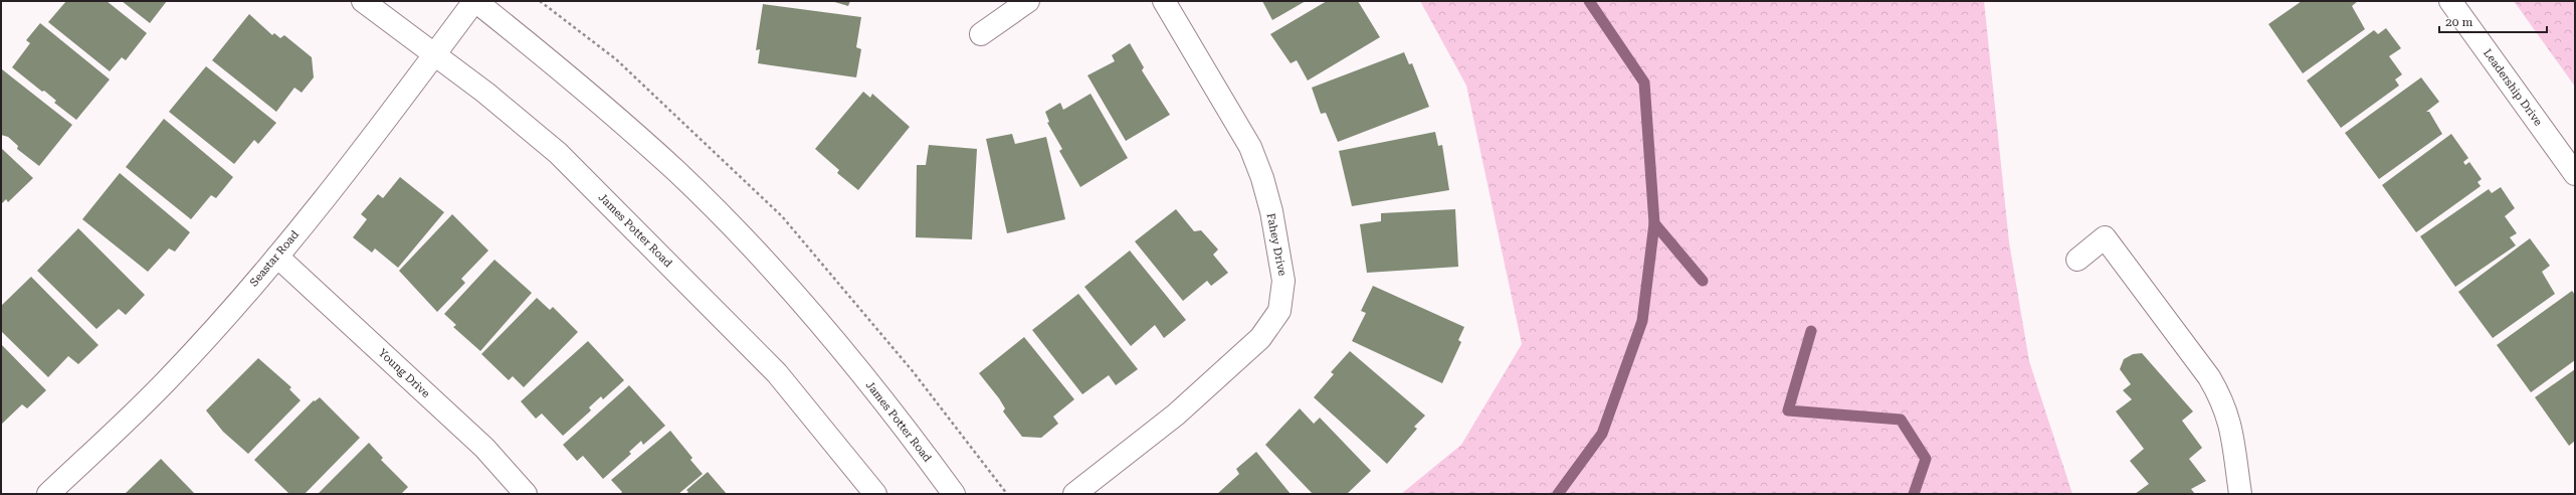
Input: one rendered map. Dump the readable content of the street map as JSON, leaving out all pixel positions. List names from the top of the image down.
{
  "streets": {
    "street": [
      "Leadership Drive",
      "James Potter Road",
      "Fahey Drive",
      "Seastar Road",
      "Young Drive"
    ]
  },
  "crossings": [
    ["James Potter Road", "Seastar Road"],
    ["Seastar Road", "Young Drive"]
  ],
  "scale_bar": "20 m"
}
